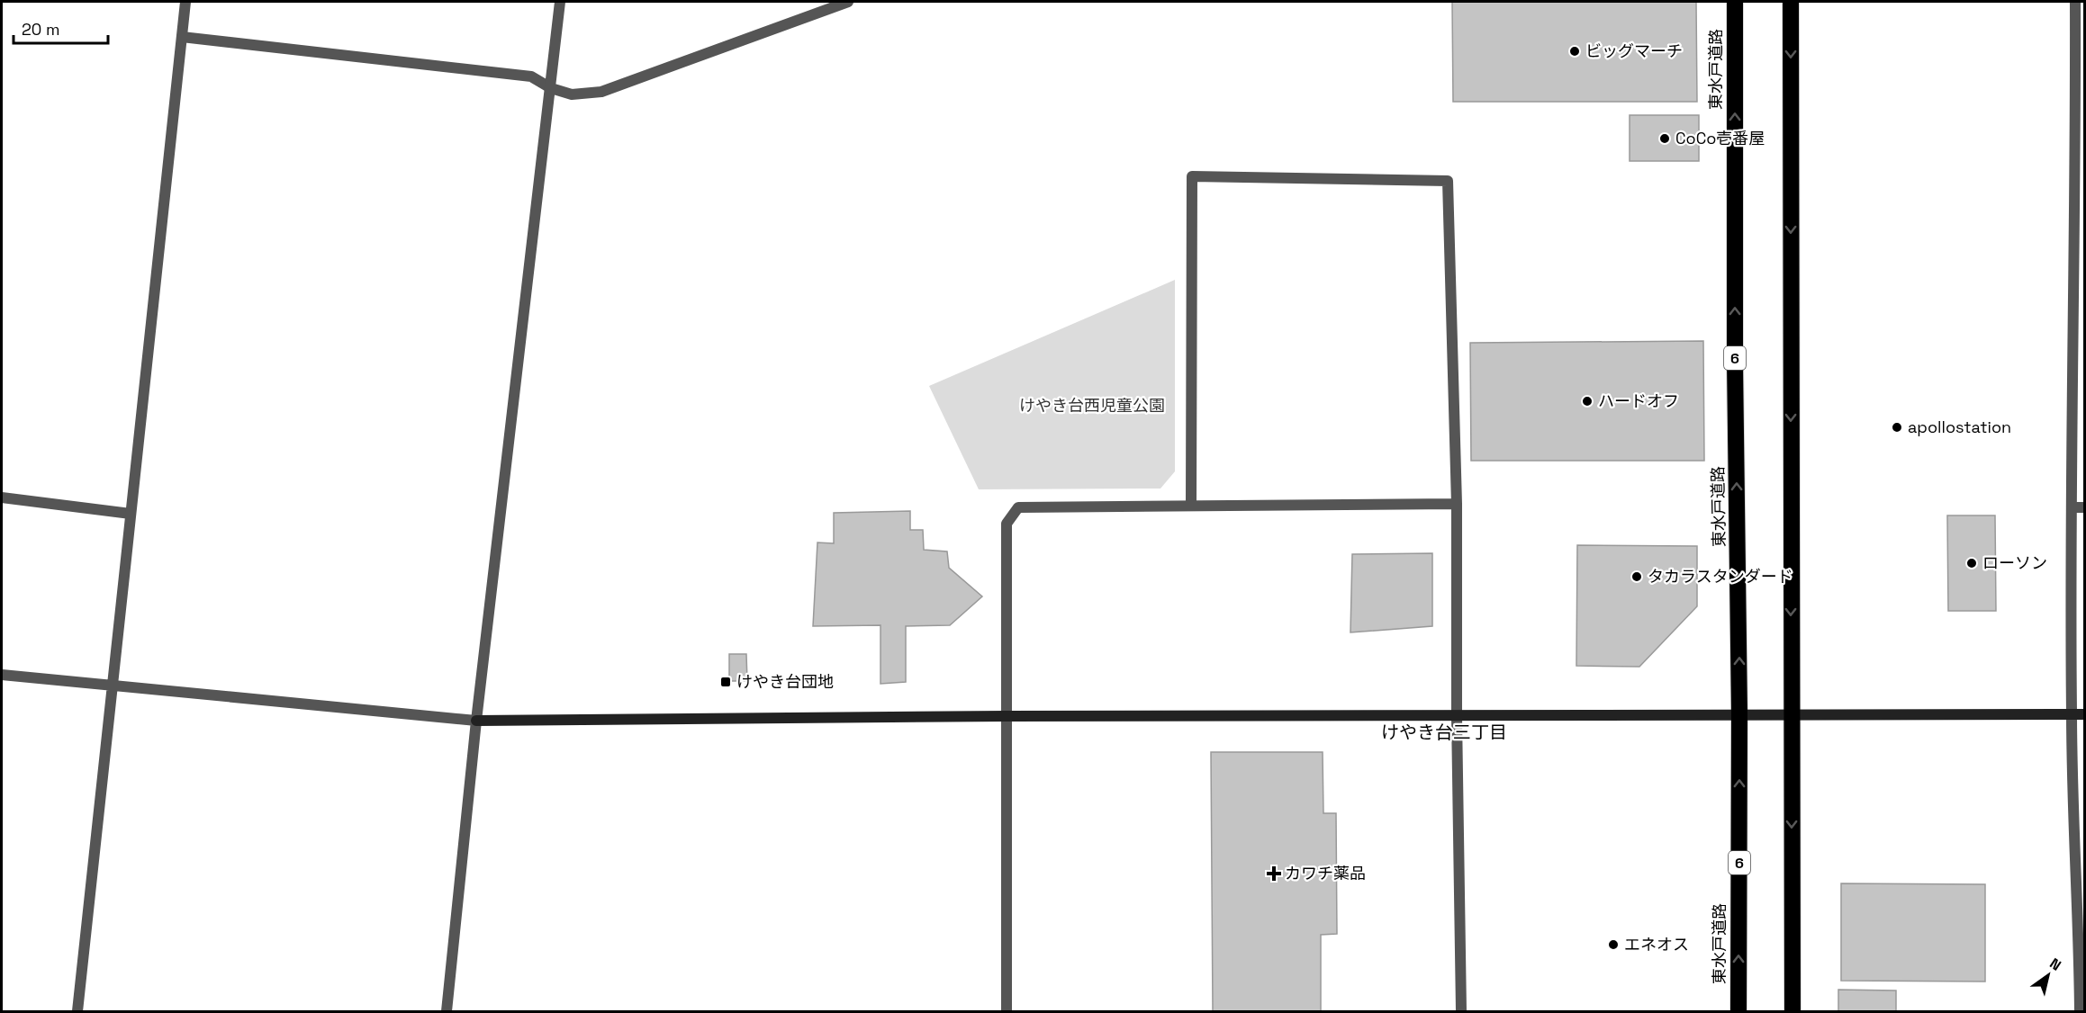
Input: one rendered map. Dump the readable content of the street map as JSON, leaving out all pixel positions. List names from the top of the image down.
{
  "streets": {
    "highway": ["東水戸道路", "6"]
  },
  "districts": ["けやき台三丁目"],
  "parks": ["けやき台西児童公園"],
  "places": {
    "other": [
      "ビッグマーチ",
      "CoCo壱番屋",
      "ハードオフ",
      "apollostation",
      "ローソン",
      "タカラスタンダード",
      "エネオス"
    ],
    "transit": ["けやき台団地"],
    "health": ["カワチ薬品"]
  },
  "scale_bar": "20 m",
  "north": "top right"
}
